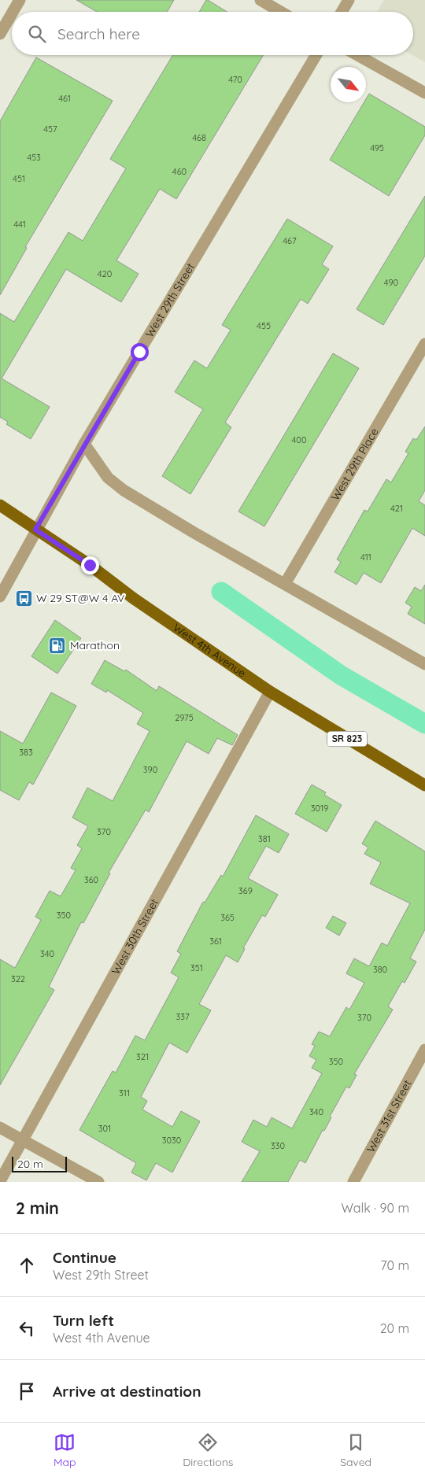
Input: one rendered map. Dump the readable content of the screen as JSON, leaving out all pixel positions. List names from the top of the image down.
{
  "streets": {
    "main road": ["West 4th Avenue", "SR 823"],
    "street": [
      "West 29th Street",
      "West 29th Place",
      "West 30th Street",
      "West 31st Street"
    ]
  },
  "crossings": [
    ["West 29th Street", "West 4th Avenue"],
    ["West 4th Avenue", "West 30th Street"]
  ],
  "places": {
    "bus stop": ["W 29 ST@W 4 AV"],
    "fuel station": ["Marathon"]
  },
  "house_numbers": [
    "470",
    "461",
    "457",
    "468",
    "495",
    "453",
    "460",
    "451",
    "441",
    "467",
    "420",
    "490",
    "455",
    "400",
    "421",
    "411",
    "2975",
    "383",
    "390",
    "3019",
    "370",
    "381",
    "360",
    "369",
    "350",
    "365",
    "361",
    "340",
    "351",
    "380",
    "322",
    "337",
    "370",
    "321",
    "350",
    "311",
    "340",
    "301",
    "3030",
    "330"
  ],
  "scale_bar": "20 m",
  "north": "bottom right",
  "page": {
    "search": "Search here",
    "scale": "20 m",
    "heading": ["2 min", "Walk · 90 m"],
    "list": [
      ["Continue", "West 29th Street", "70 m"],
      ["Turn left", "West 4th Avenue", "20 m"],
      "Arrive at destination"
    ],
    "nav": ["Map", "Directions", "Saved"]
  }
}
